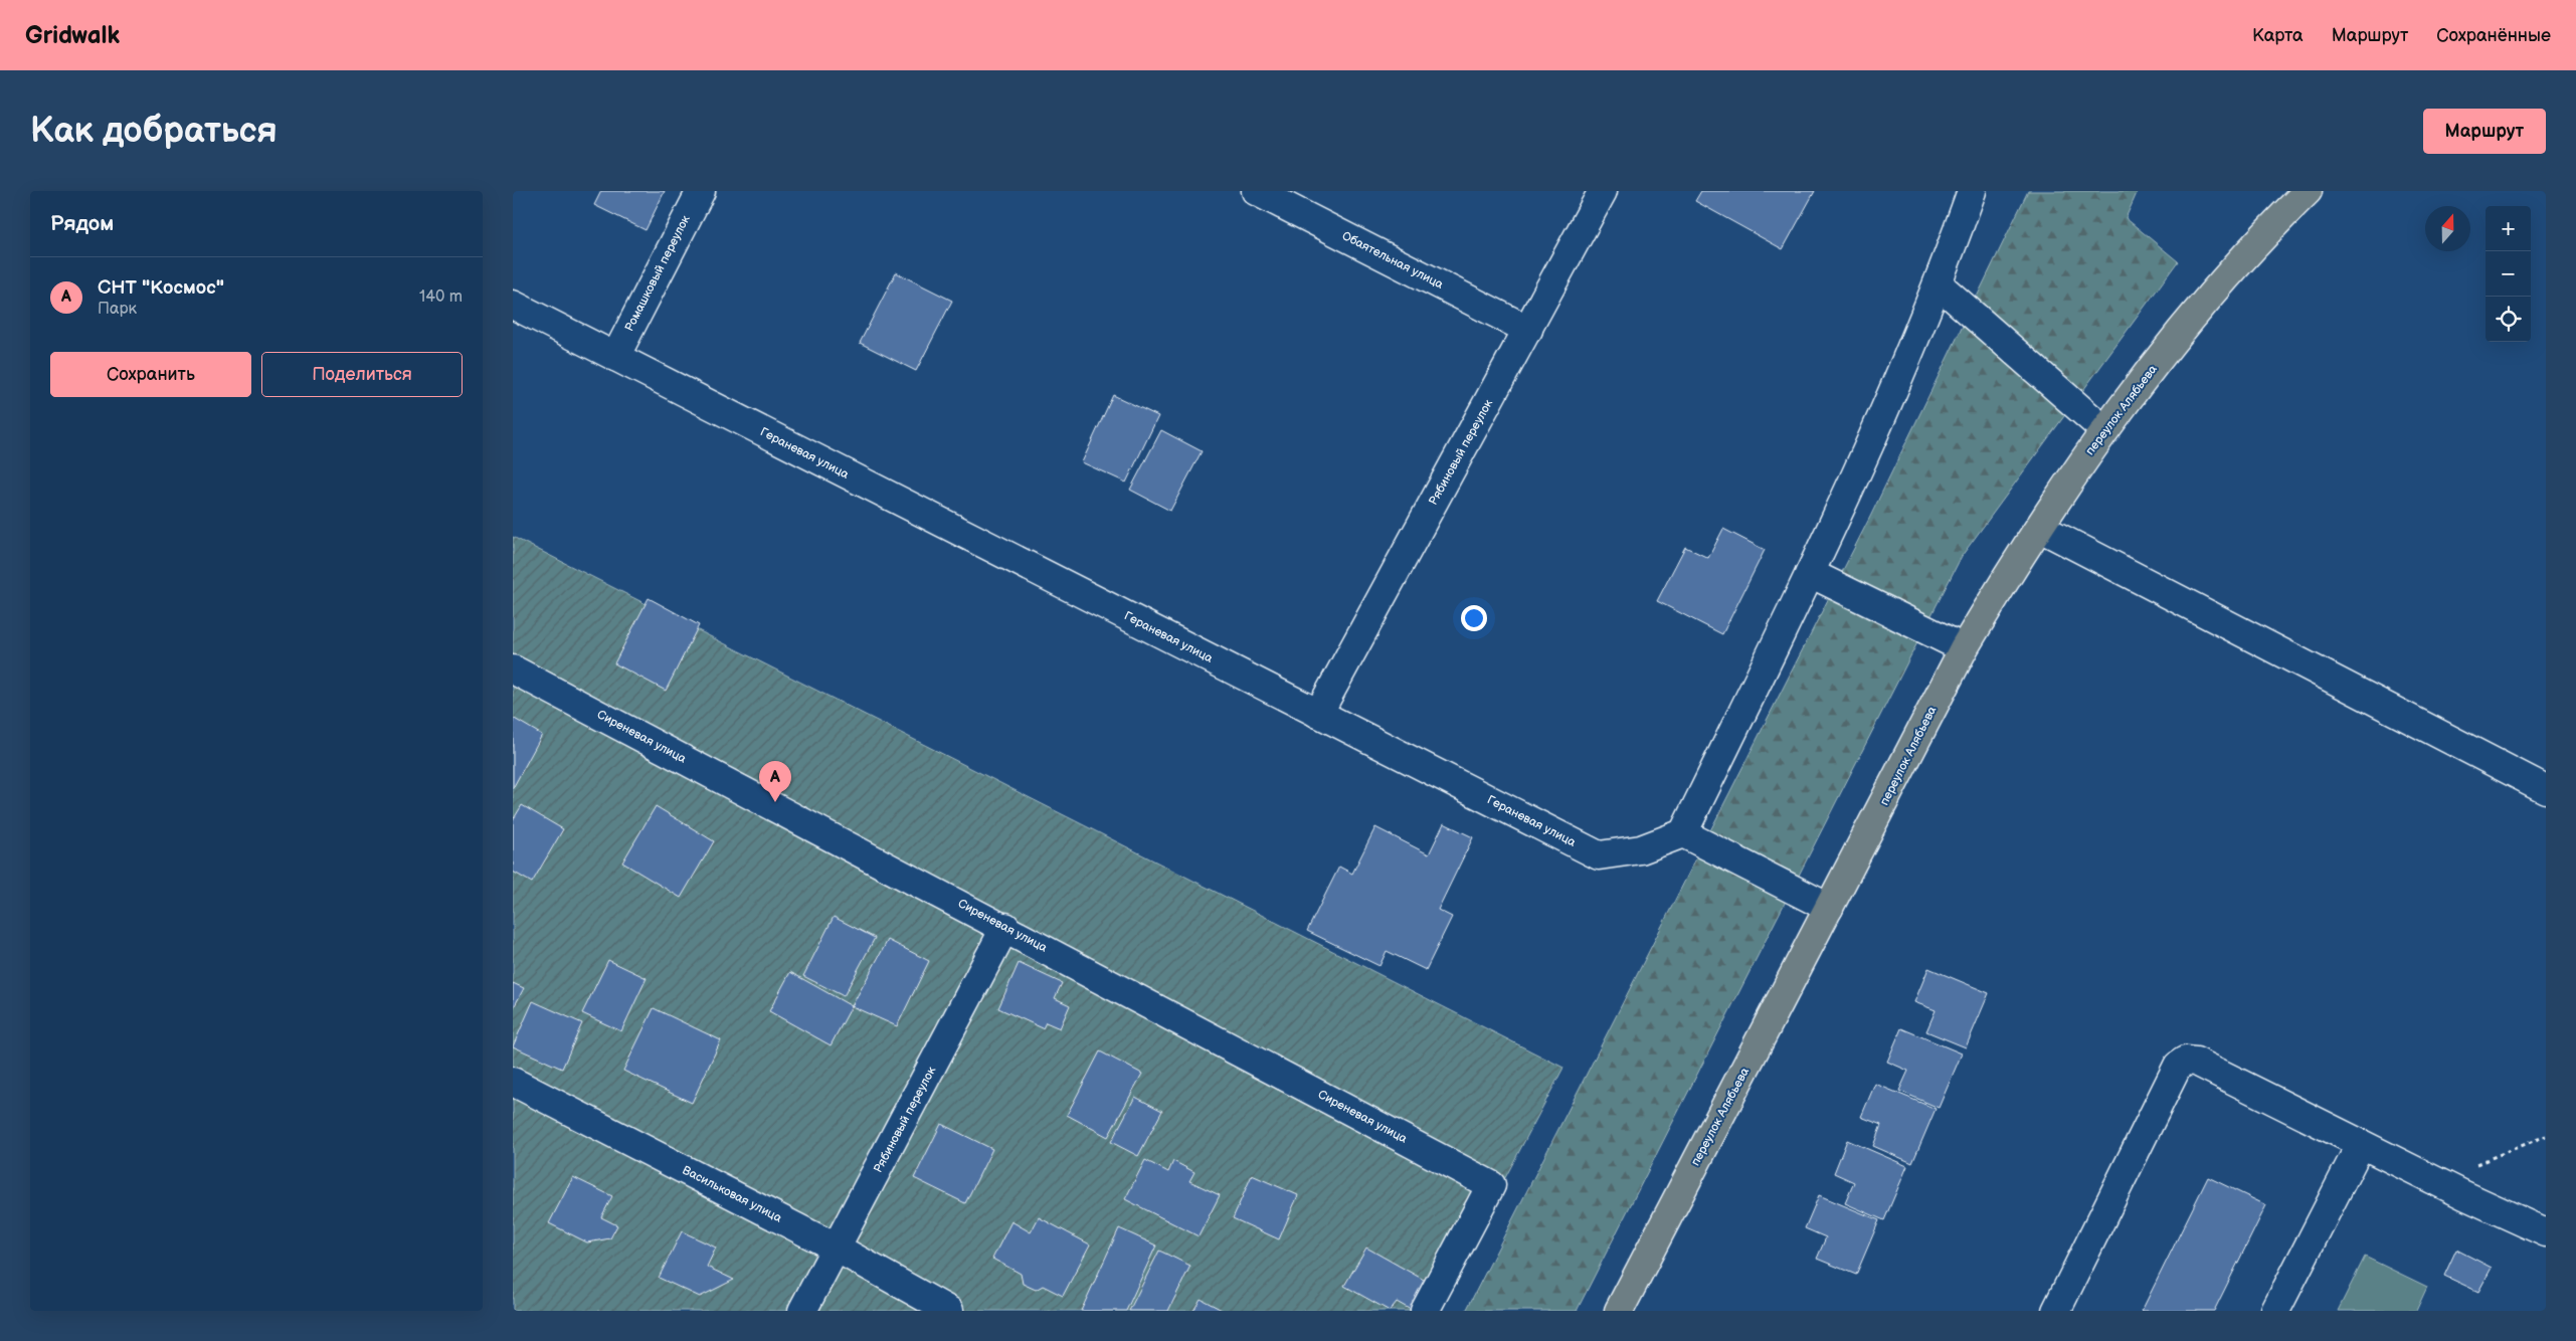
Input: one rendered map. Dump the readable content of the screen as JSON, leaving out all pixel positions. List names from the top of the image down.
{
  "streets": {
    "main road": ["переулок Алябьева"],
    "lane": [
      "Обаятельная улица",
      "Ромашковый переулок",
      "Рябиновый переулок",
      "Гераневая улица",
      "Сиреневая улица",
      "Васильковая улица"
    ]
  },
  "crossings": [
    ["Обаятельная улица", "Рябиновый переулок"],
    ["Ромашковый переулок", "Гераневая улица"],
    ["Рябиновый переулок", "Гераневая улица"],
    ["Рябиновый переулок", "Сиреневая улица"],
    ["Рябиновый переулок", "Васильковая улица"]
  ],
  "north": "top",
  "page": {
    "header": "Gridwalk",
    "nav": ["Карта", "Маршрут", "Сохранённые"],
    "buttons": [
      "Маршрут",
      ["Сохранить", "Поделиться"]
    ],
    "title": "Как добраться",
    "heading": "Рядом",
    "map_buttons": ["+", "−"],
    "list": [
      {
        "mark": "A",
        "name": "СНТ \"Космос\"",
        "note": "Парк",
        "value": "140 m"
      }
    ],
    "pins": "A"
  }
}
